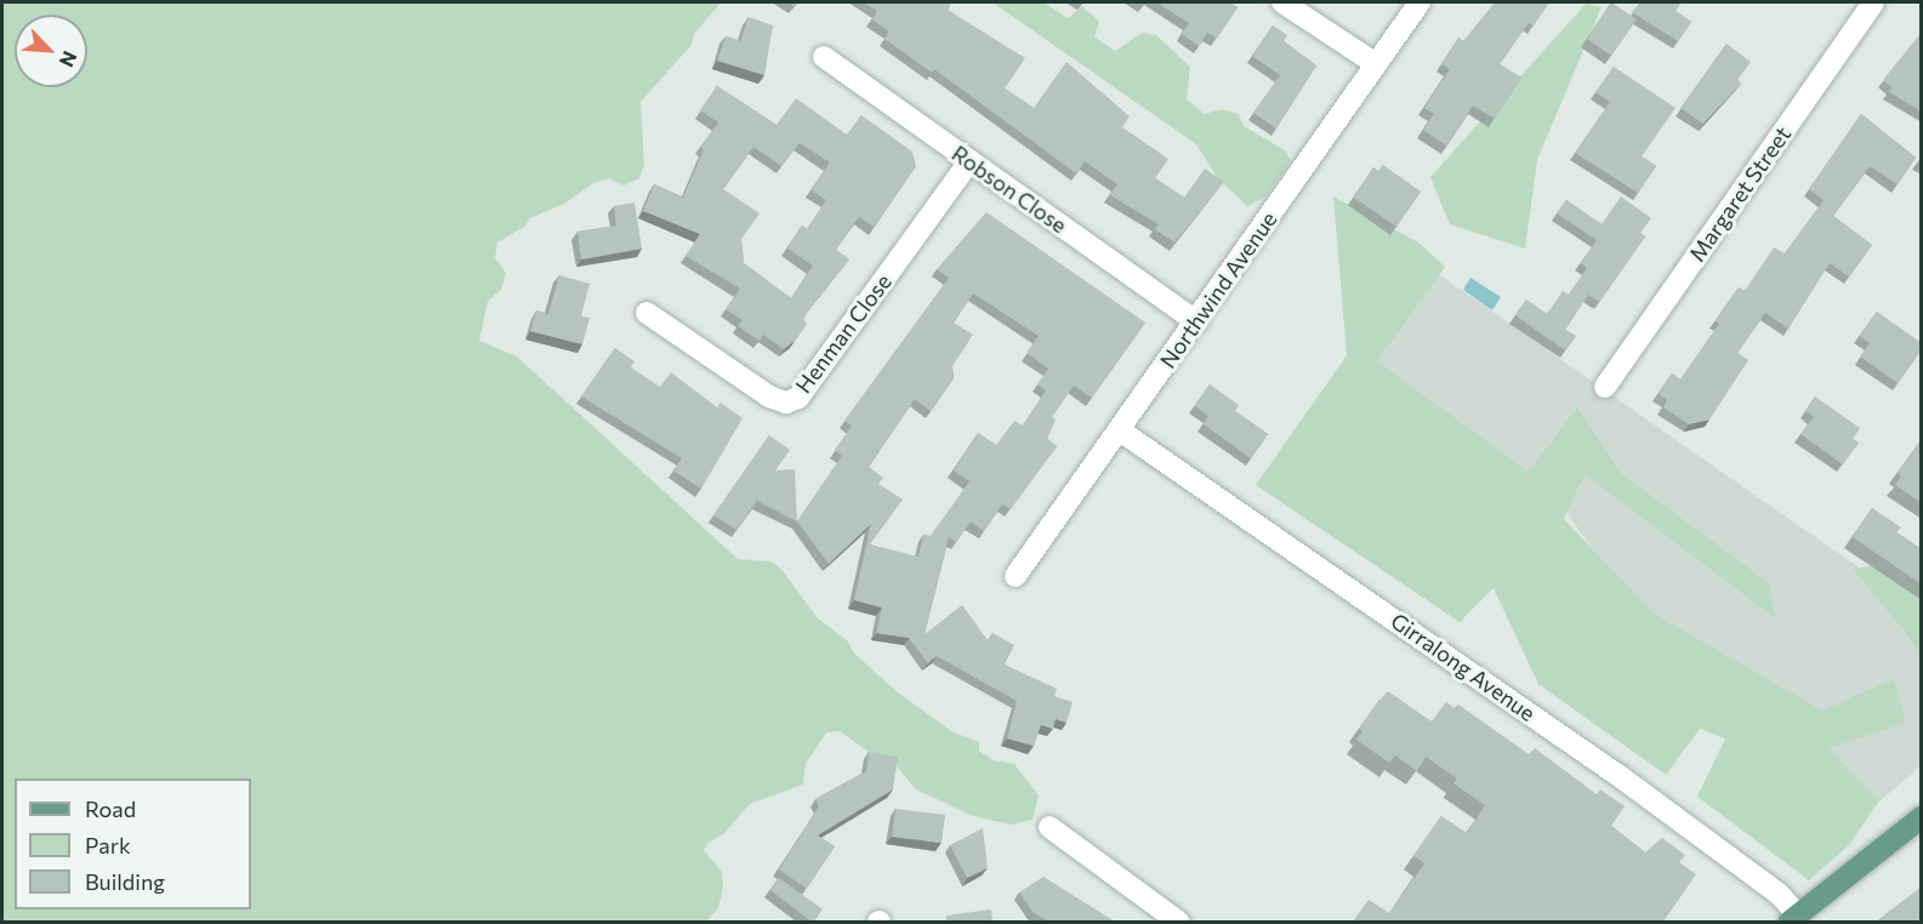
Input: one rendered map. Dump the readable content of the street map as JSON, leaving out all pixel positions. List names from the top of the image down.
{
  "streets": {
    "street": [
      "Robson Close",
      "Margaret Street",
      "Northwind Avenue",
      "Henman Close",
      "Girralong Avenue"
    ]
  },
  "crossings": [
    ["Robson Close", "Northwind Avenue"],
    ["Robson Close", "Henman Close"],
    ["Northwind Avenue", "Girralong Avenue"]
  ],
  "legend": ["Road", "Park", "Building"],
  "north": "bottom right"
}
